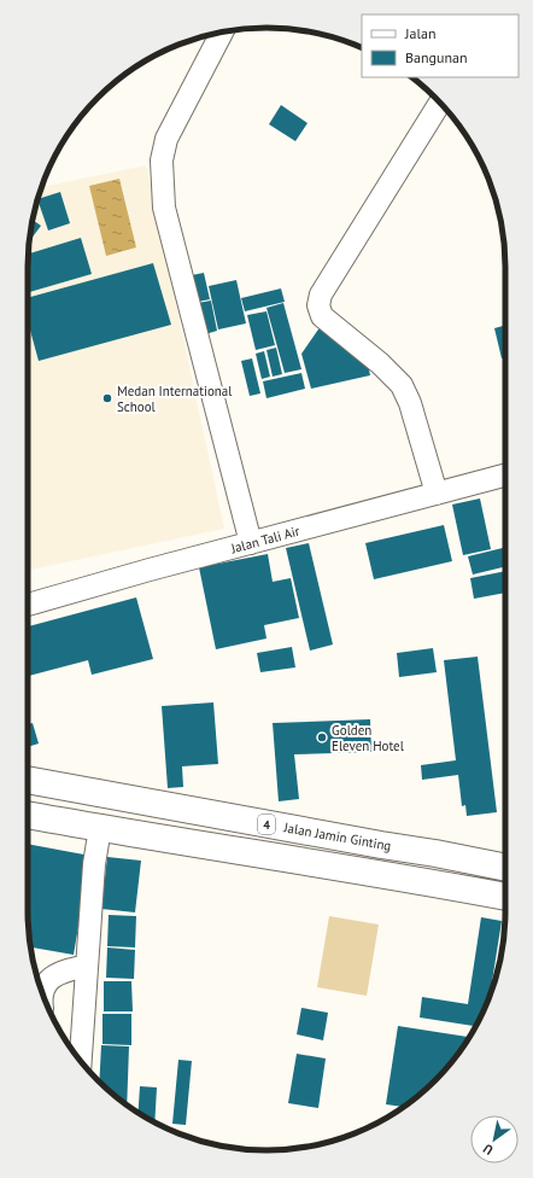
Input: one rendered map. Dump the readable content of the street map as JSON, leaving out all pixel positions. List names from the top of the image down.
{
  "streets": {
    "highway": ["4", "Jalan Jamin Ginting"],
    "street": ["Jalan Tali Air"]
  },
  "places": ["Medan International School", "Golden Eleven Hotel"],
  "legend": ["Jalan", "Bangunan"],
  "north": "bottom left"
}
